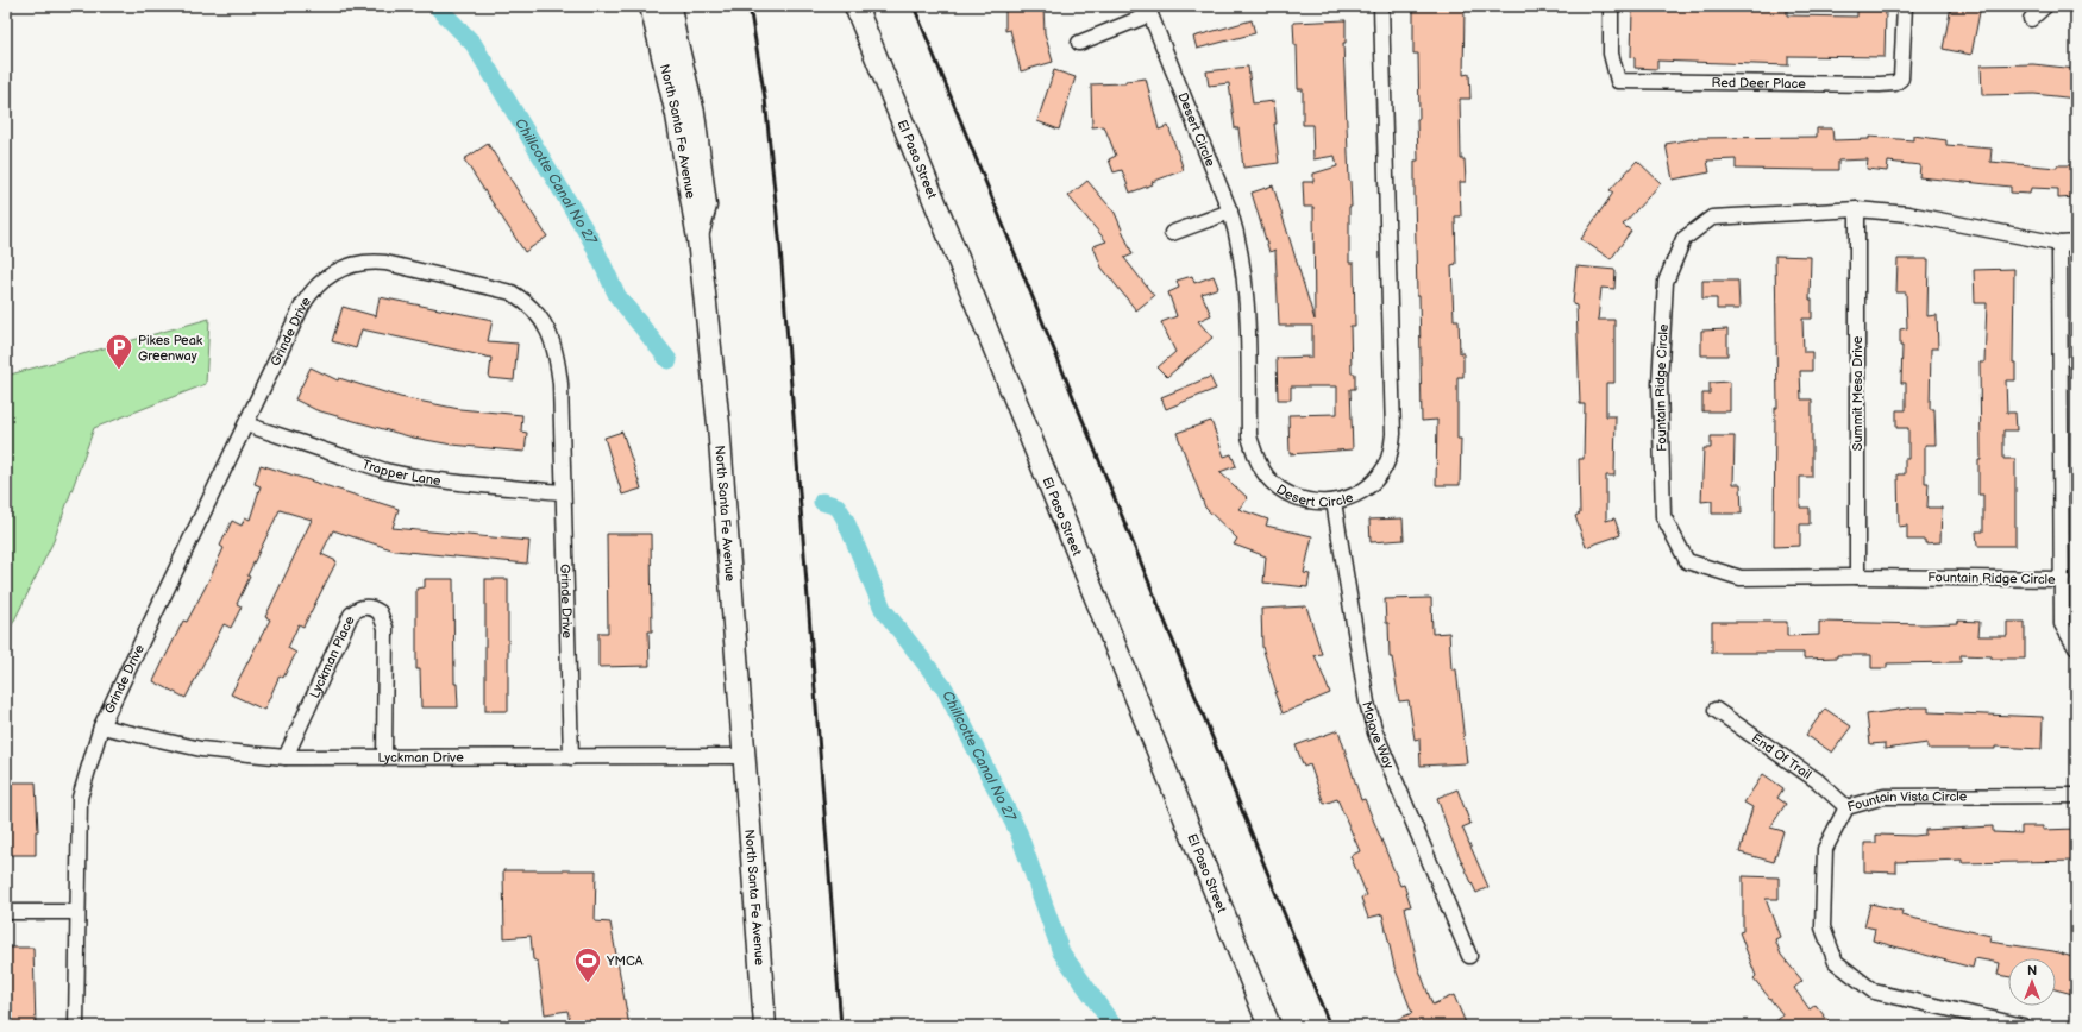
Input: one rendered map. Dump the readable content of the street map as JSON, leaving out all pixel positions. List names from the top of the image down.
{
  "streets": {
    "main road": ["North Santa Fe Avenue", "El Paso Street"],
    "street": [
      "Red Deer Place",
      "Desert Circle",
      "Grinde Drive",
      "Fountain Ridge Circle",
      "Summit Mesa Drive",
      "Trapper Lane",
      "Lyckman Place",
      "Mojave Way",
      "Lyckman Drive",
      "End Of Trail",
      "Fountain Vista Circle"
    ]
  },
  "crossings": [
    ["Desert Circle", "Mojave Way"],
    ["North Santa Fe Avenue", "Lyckman Drive"],
    ["Grinde Drive", "Trapper Lane"],
    ["Grinde Drive", "Lyckman Drive"],
    ["Fountain Ridge Circle", "Summit Mesa Drive"],
    ["Lyckman Place", "Lyckman Drive"],
    ["End Of Trail", "Fountain Vista Circle"]
  ],
  "water": ["Chillcotte Canal No 27"],
  "places": {
    "parking": ["Pikes Peak Greenway"],
    "sports": ["YMCA"]
  },
  "north": "top"
}
